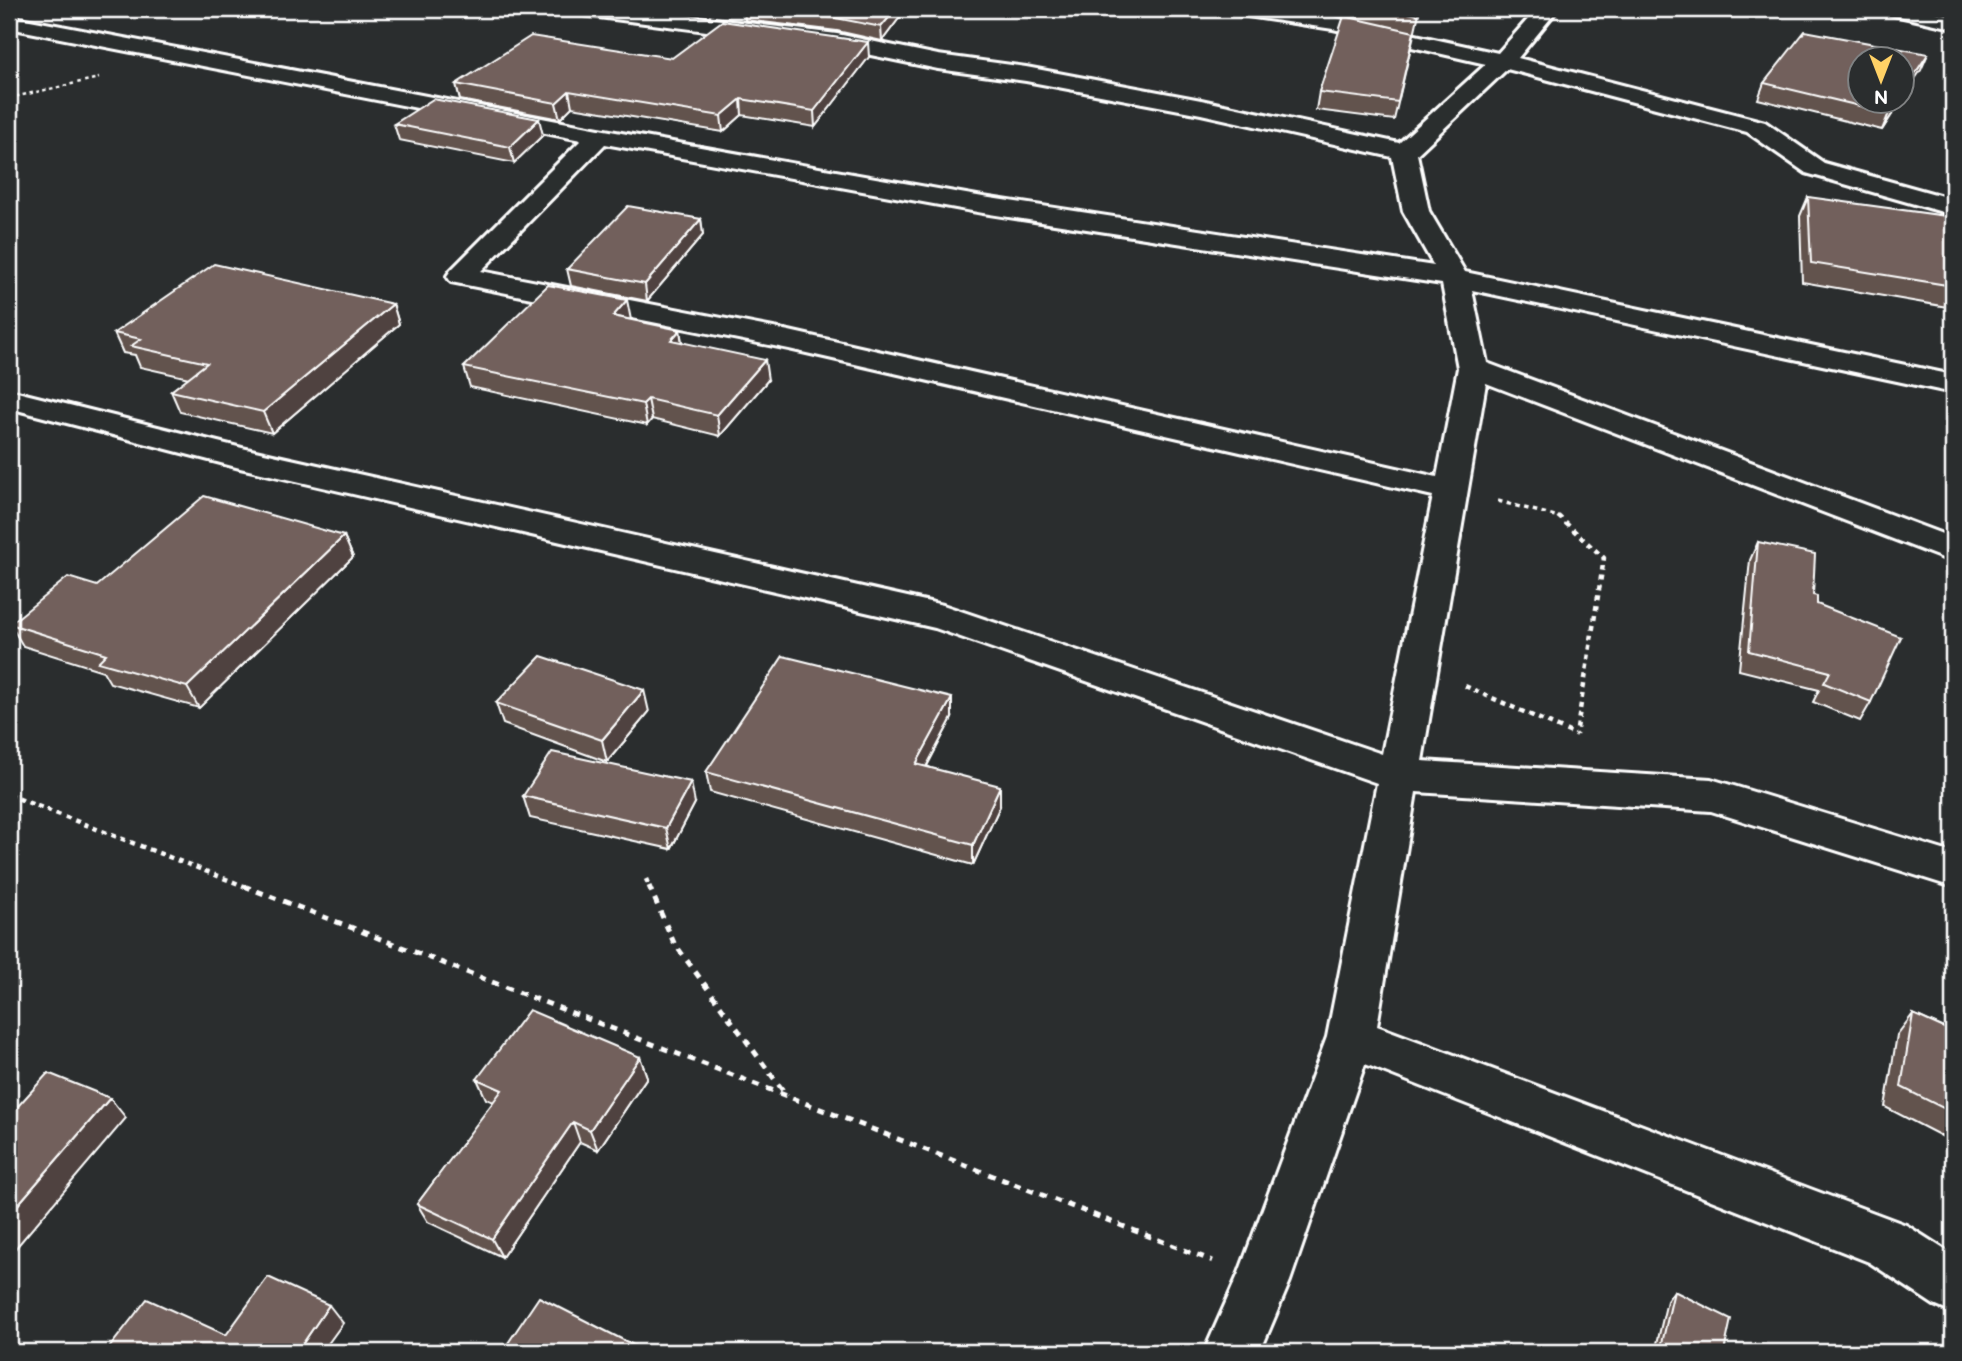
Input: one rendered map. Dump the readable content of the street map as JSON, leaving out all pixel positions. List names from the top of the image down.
{
  "north": "bottom"
}
